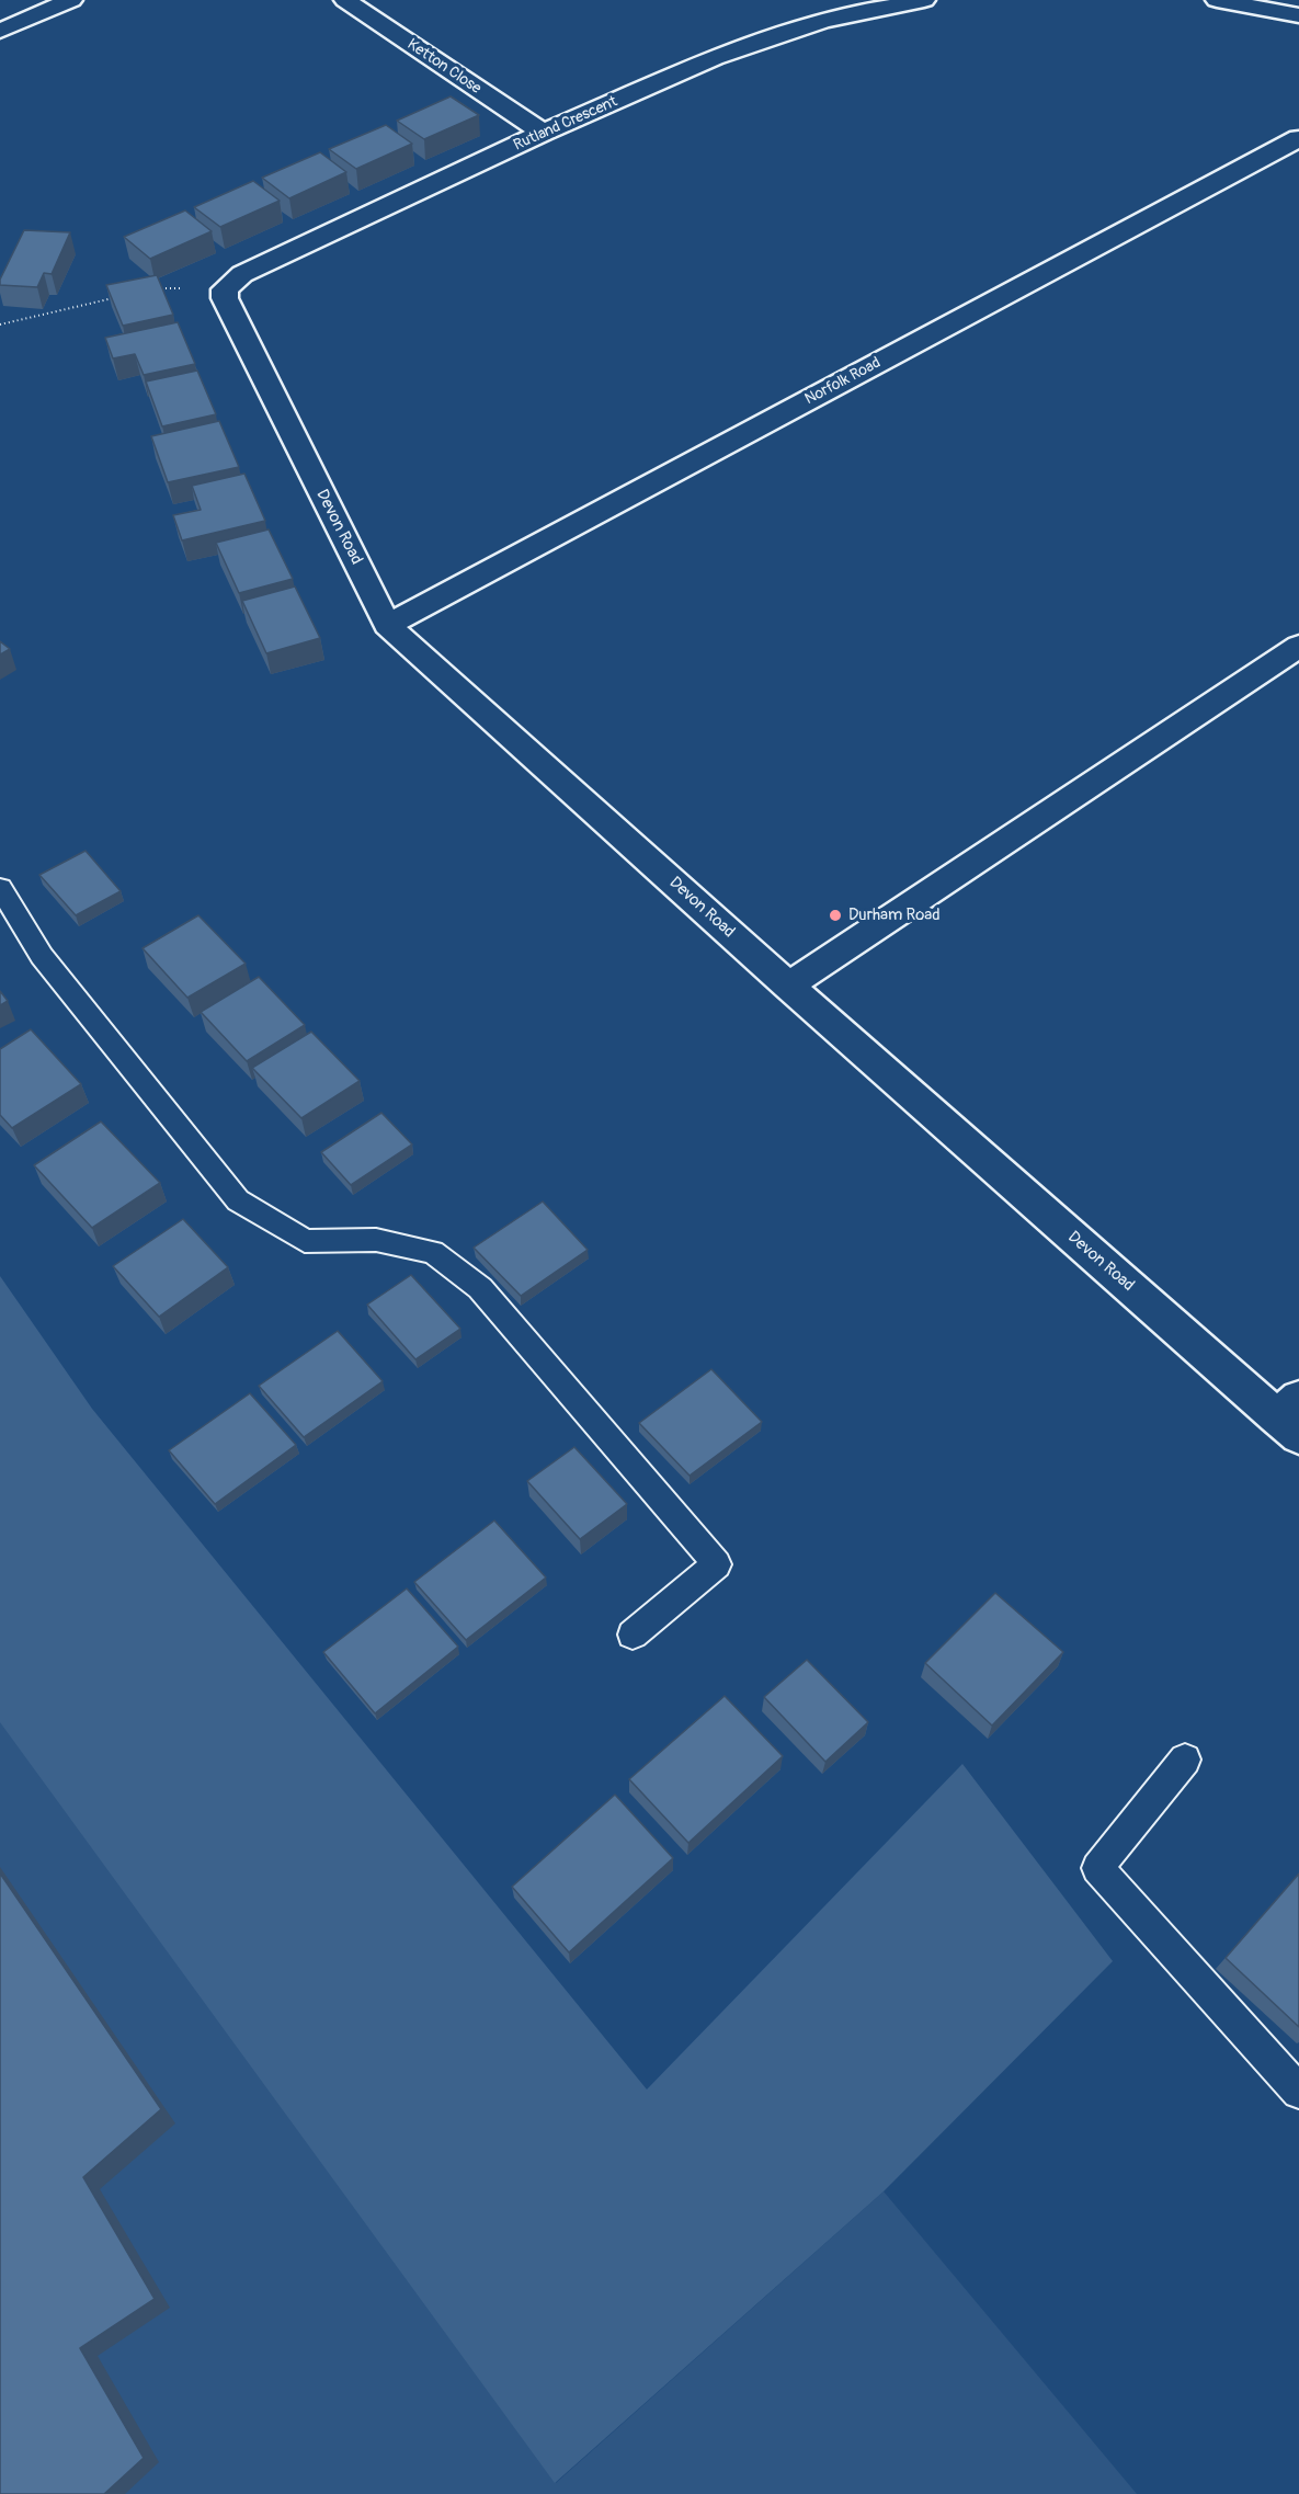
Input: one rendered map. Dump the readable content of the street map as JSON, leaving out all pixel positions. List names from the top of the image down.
{
  "streets": {
    "street": [
      "Ketton Close",
      "Rutland Crescent",
      "Norfolk Road",
      "Devon Road"
    ]
  },
  "crossings": [
    ["Ketton Close", "Rutland Crescent"],
    ["Rutland Crescent", "Devon Road"],
    ["Norfolk Road", "Devon Road"]
  ],
  "places": ["Durham Road"]
}
